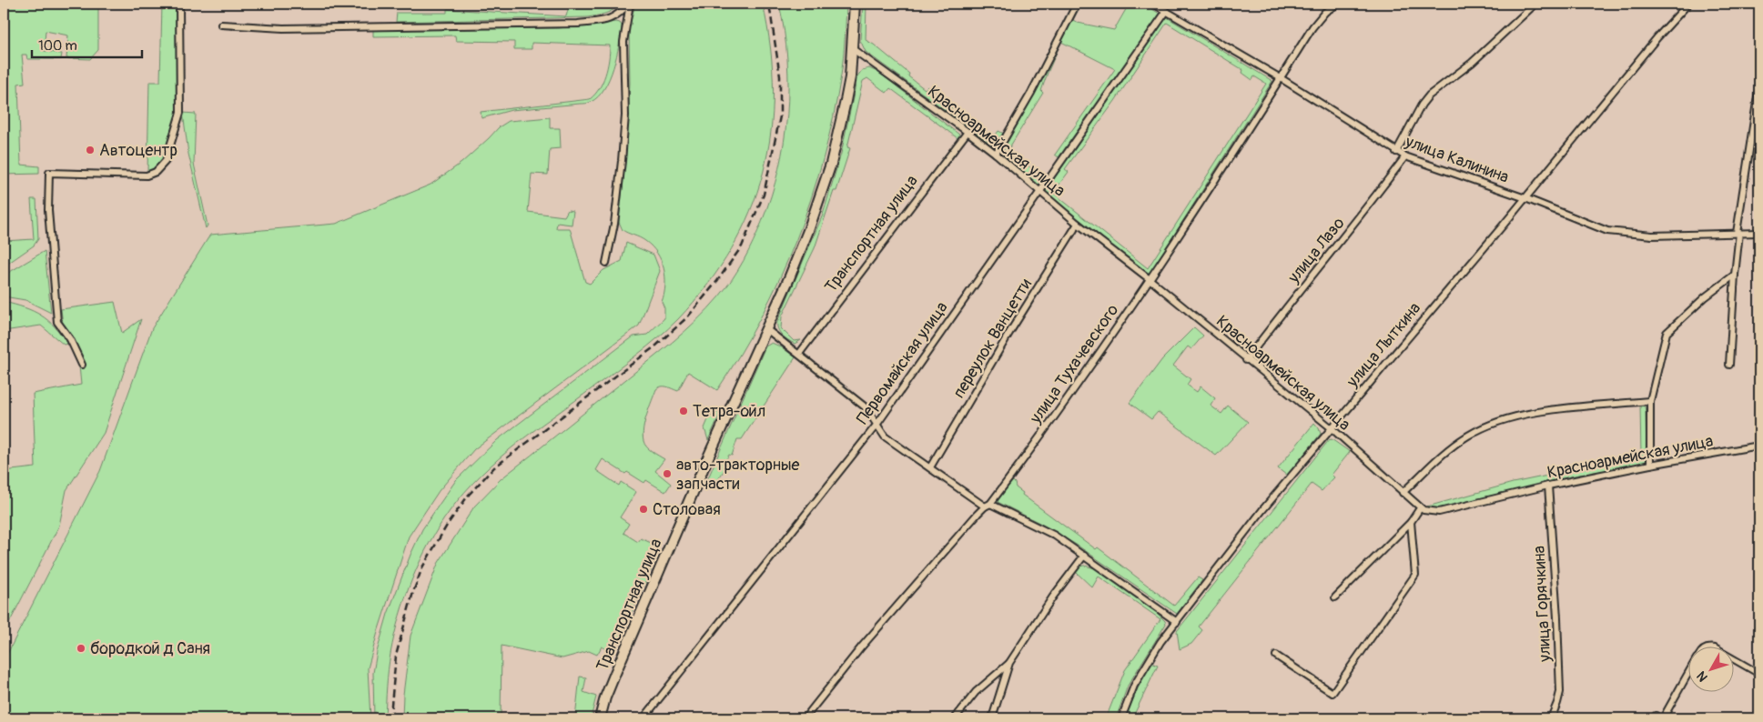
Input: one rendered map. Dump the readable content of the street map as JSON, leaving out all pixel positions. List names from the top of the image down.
{
  "streets": {
    "highway": ["Транспортная улица"],
    "street": [
      "Красноармейская улица",
      "улица Калинина",
      "улица Лазо",
      "переулок Ванцетти",
      "улица Лыткина",
      "Первомайская улица",
      "улица Тухачевского",
      "улица Горячкина"
    ]
  },
  "crossings": [
    ["Красноармейская улица", "Транспортная улица"],
    ["Красноармейская улица", "улица Лазо"],
    ["Красноармейская улица", "переулок Ванцетти"],
    ["Красноармейская улица", "улица Лыткина"],
    ["Красноармейская улица", "Первомайская улица"],
    ["Красноармейская улица", "улица Тухачевского"],
    ["Красноармейская улица", "улица Горячкина"],
    ["улица Калинина", "улица Лазо"],
    ["улица Калинина", "улица Лыткина"],
    ["улица Калинина", "Первомайская улица"],
    ["улица Калинина", "улица Тухачевского"]
  ],
  "places": [
    "Автоцентр",
    "Тетра-ойл",
    "авто-тракторные запчасти",
    "Столовая",
    "бородкой д Саня"
  ],
  "scale_bar": "100 m",
  "north": "bottom left"
}
